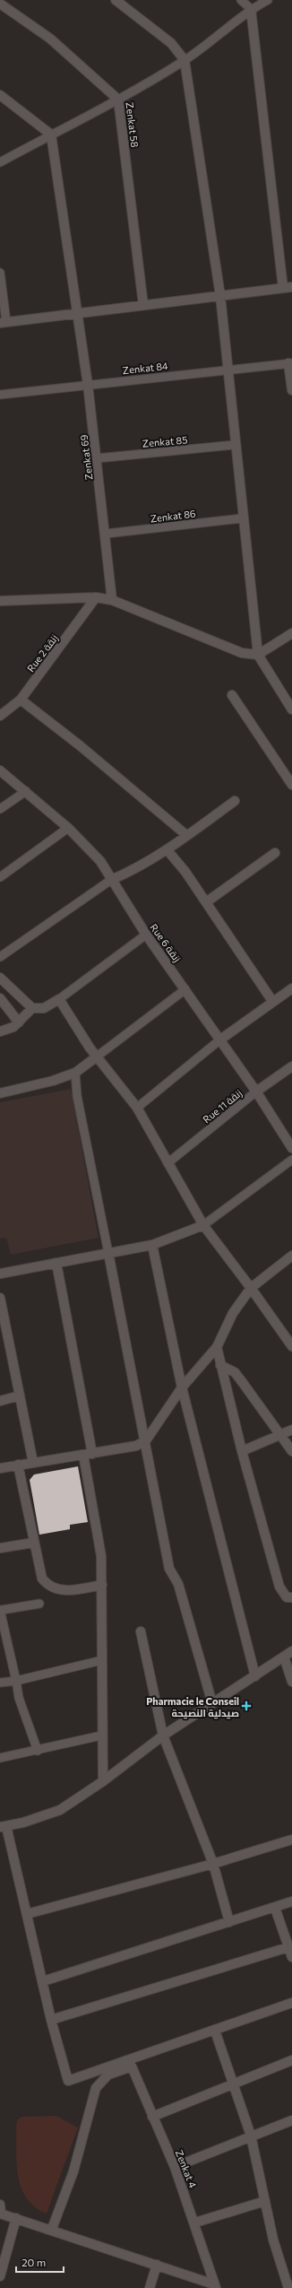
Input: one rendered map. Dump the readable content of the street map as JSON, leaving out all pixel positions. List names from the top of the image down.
{
  "streets": {
    "street": [
      "Zenkat 58",
      "Zenkat 69",
      "Rue 2 زنقة",
      "Rue 6 زنقة",
      "Rue 11 زنقة",
      "Zenkat 4"
    ],
    "lane": ["Zenkat 84", "Zenkat 85", "Zenkat 86"]
  },
  "crossings": [
    ["Zenkat 84", "Zenkat 69"],
    ["Zenkat 85", "Zenkat 69"],
    ["Zenkat 69", "Zenkat 86"],
    ["Rue 6 زنقة", "Rue 11 زنقة"]
  ],
  "places": {
    "health": ["Pharmacie le Conseil صيدلية النصيحة"]
  },
  "scale_bar": "20 m"
}
